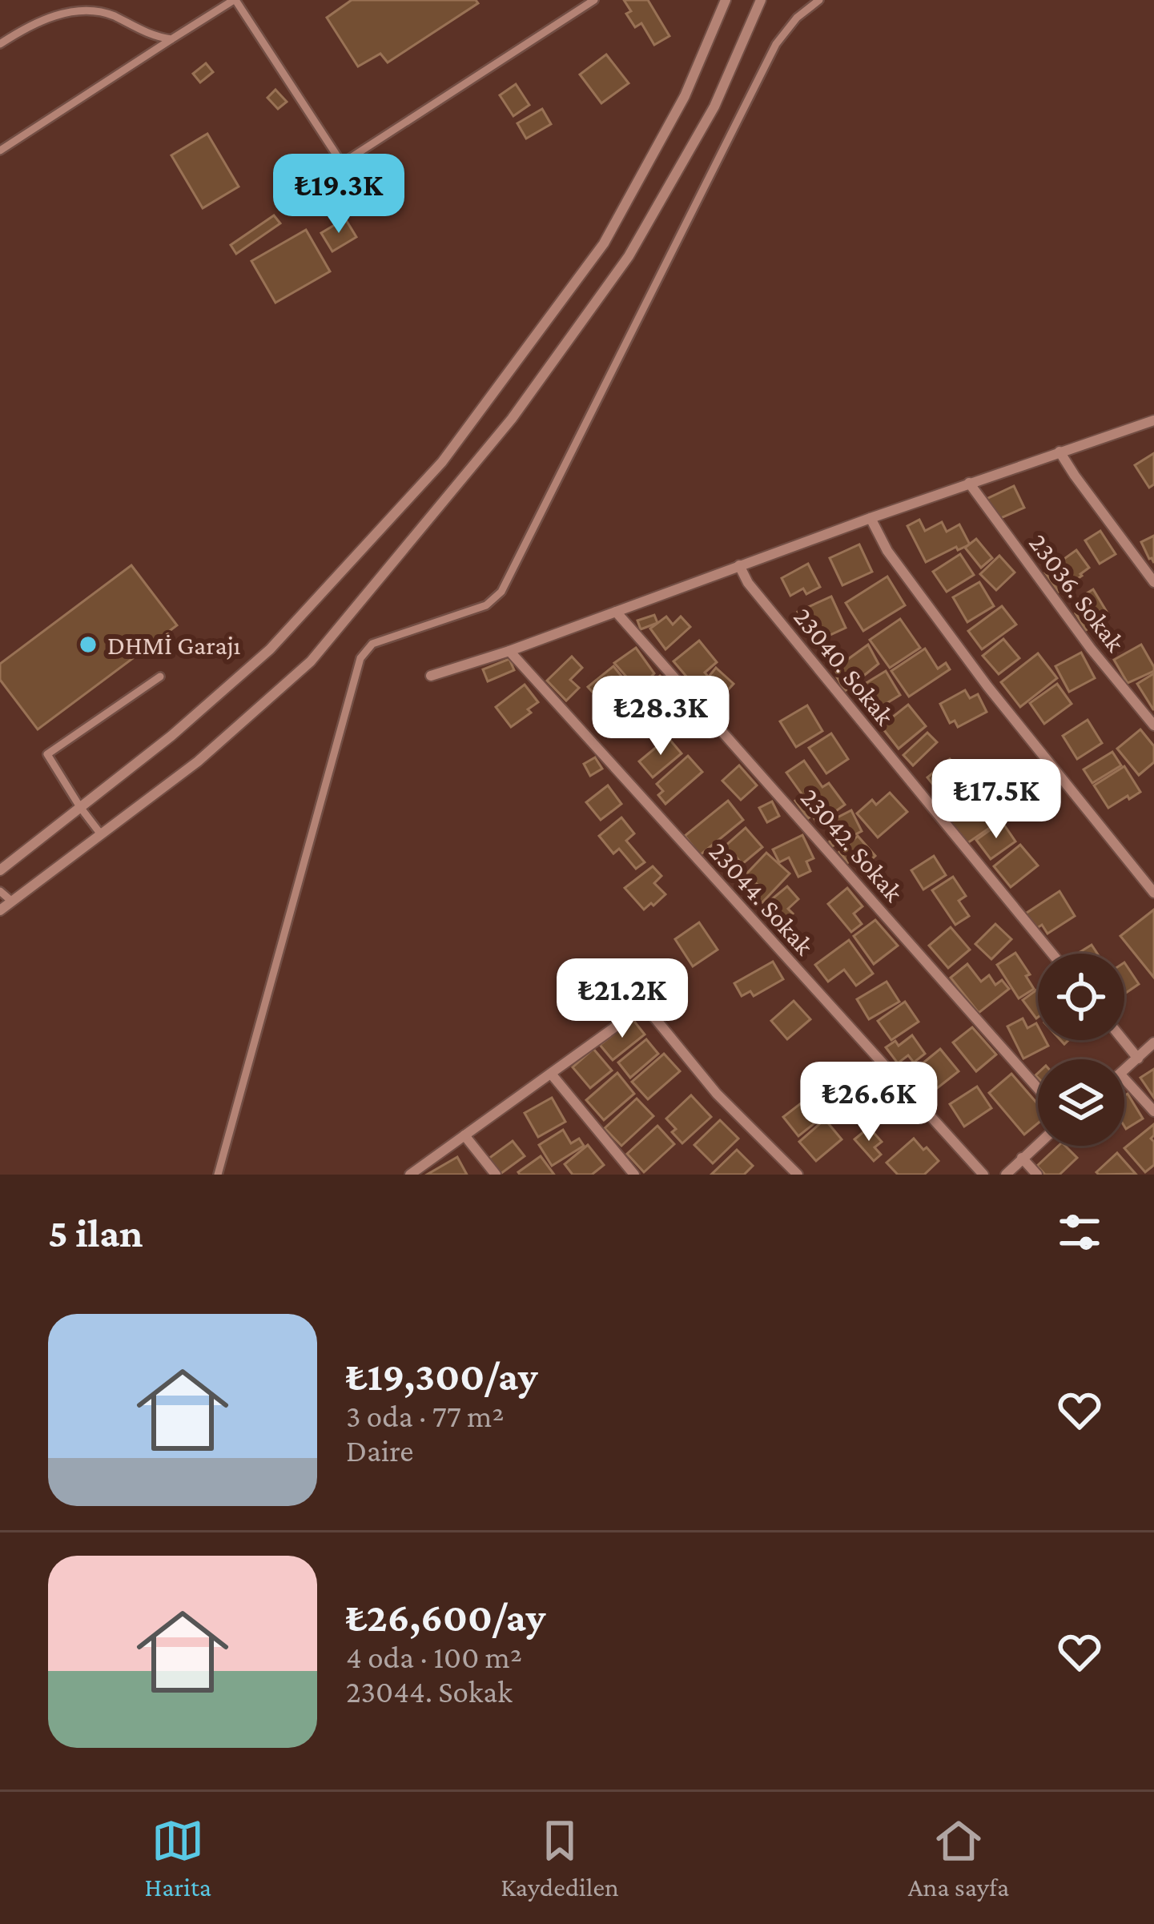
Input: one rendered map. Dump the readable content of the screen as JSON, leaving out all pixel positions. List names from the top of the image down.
{
  "streets": {
    "street": [
      "23036. Sokak",
      "23040. Sokak",
      "23042. Sokak",
      "23044. Sokak"
    ]
  },
  "places": ["DHMİ Garajı"],
  "page": {
    "price": [
      "₺19.3K",
      "₺28.3K",
      "₺17.5K",
      "₺21.2K",
      "₺26.6K"
    ],
    "heading": "5 ilan",
    "list": [
      {
        "name": "₺19,300/ay",
        "note": "3 oda · 77 m² · Daire"
      },
      {
        "name": "₺26,600/ay",
        "note": "4 oda · 100 m² · 23044. Sokak"
      }
    ],
    "tabs": ["Harita", "Kaydedilen", "Ana sayfa"]
  }
}
